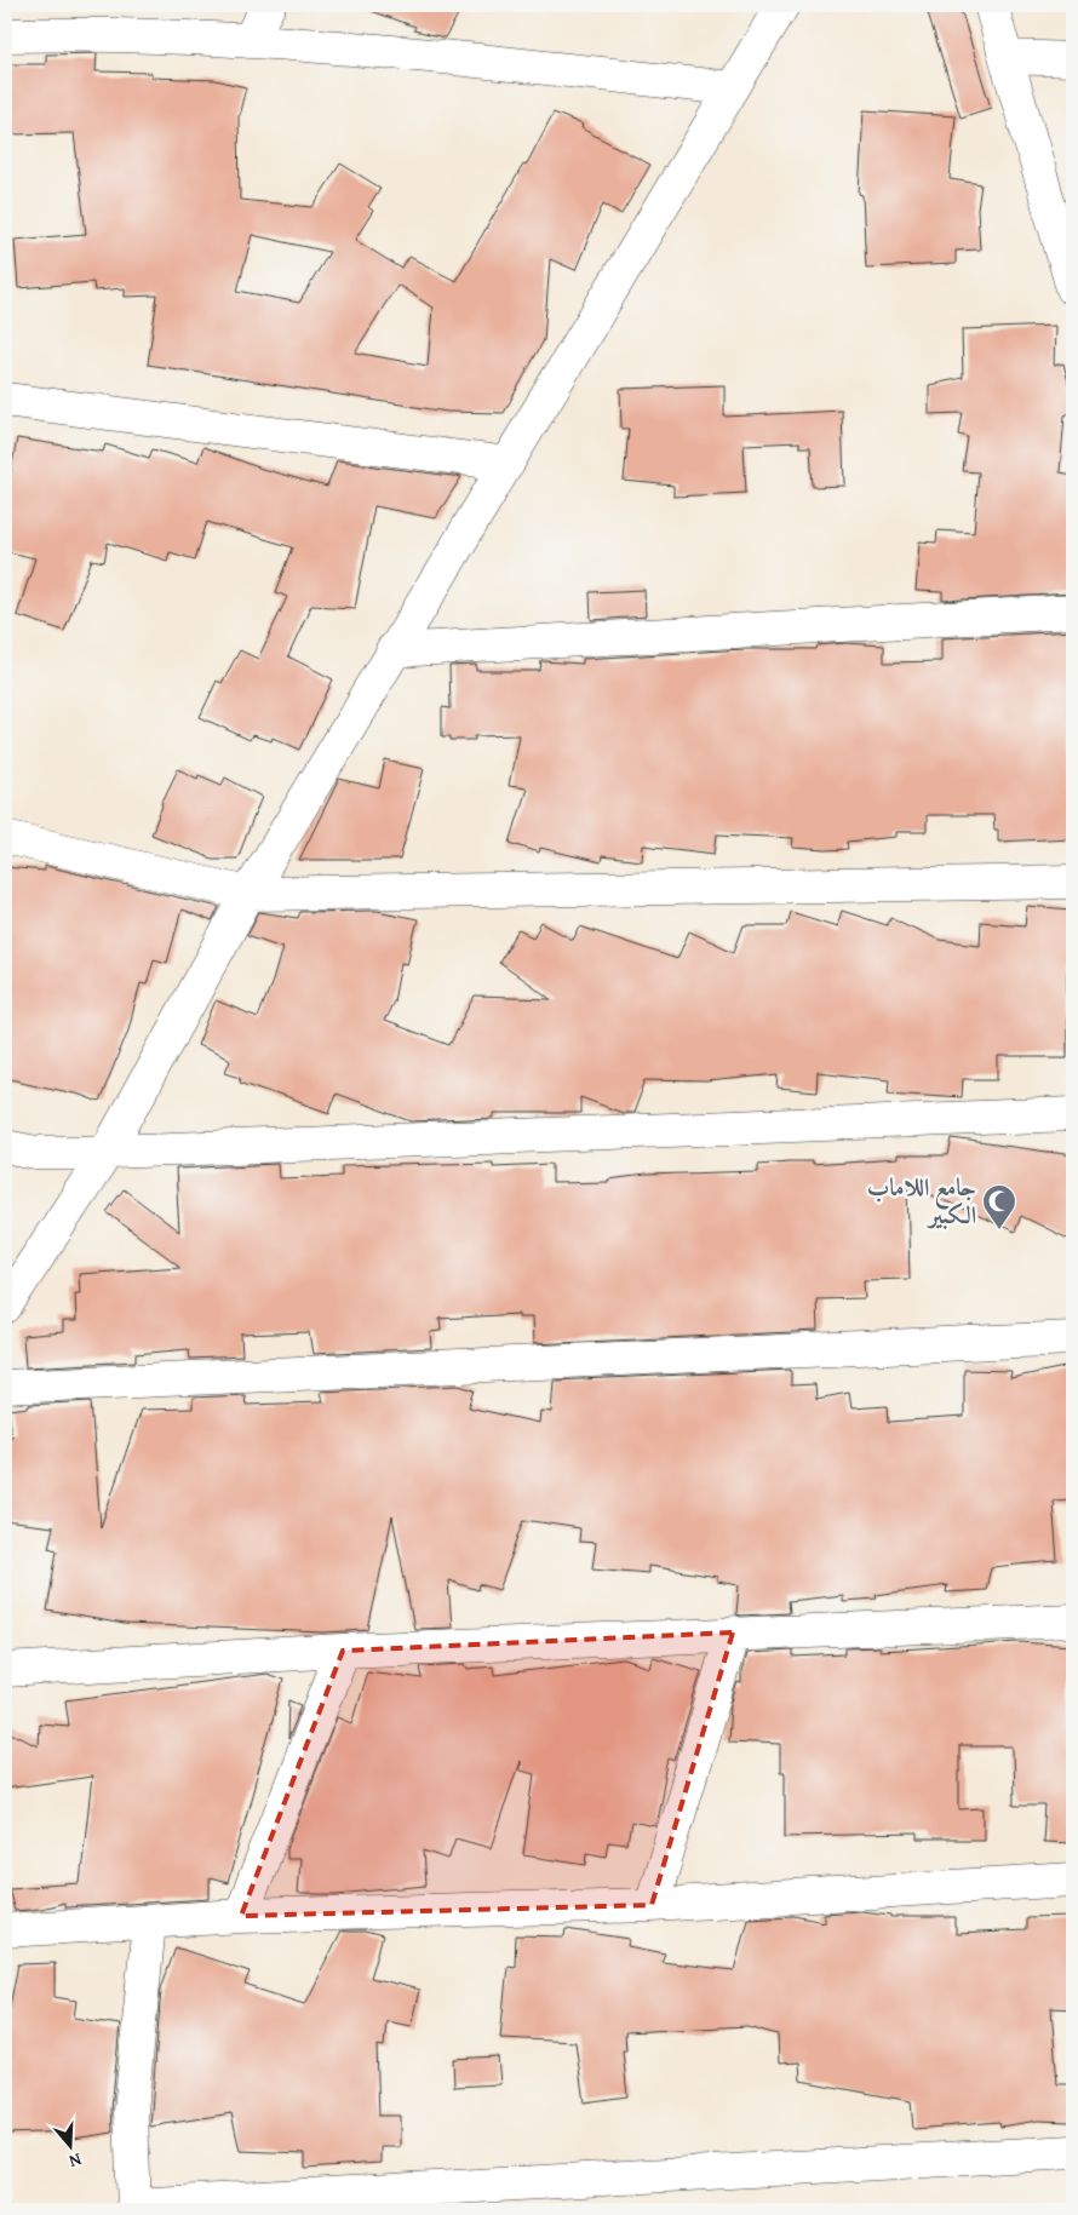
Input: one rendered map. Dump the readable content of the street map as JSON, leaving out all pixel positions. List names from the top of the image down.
{
  "places": {
    "mosque": ["جامع اللاماب الكبير"]
  },
  "north": "bottom"
}
